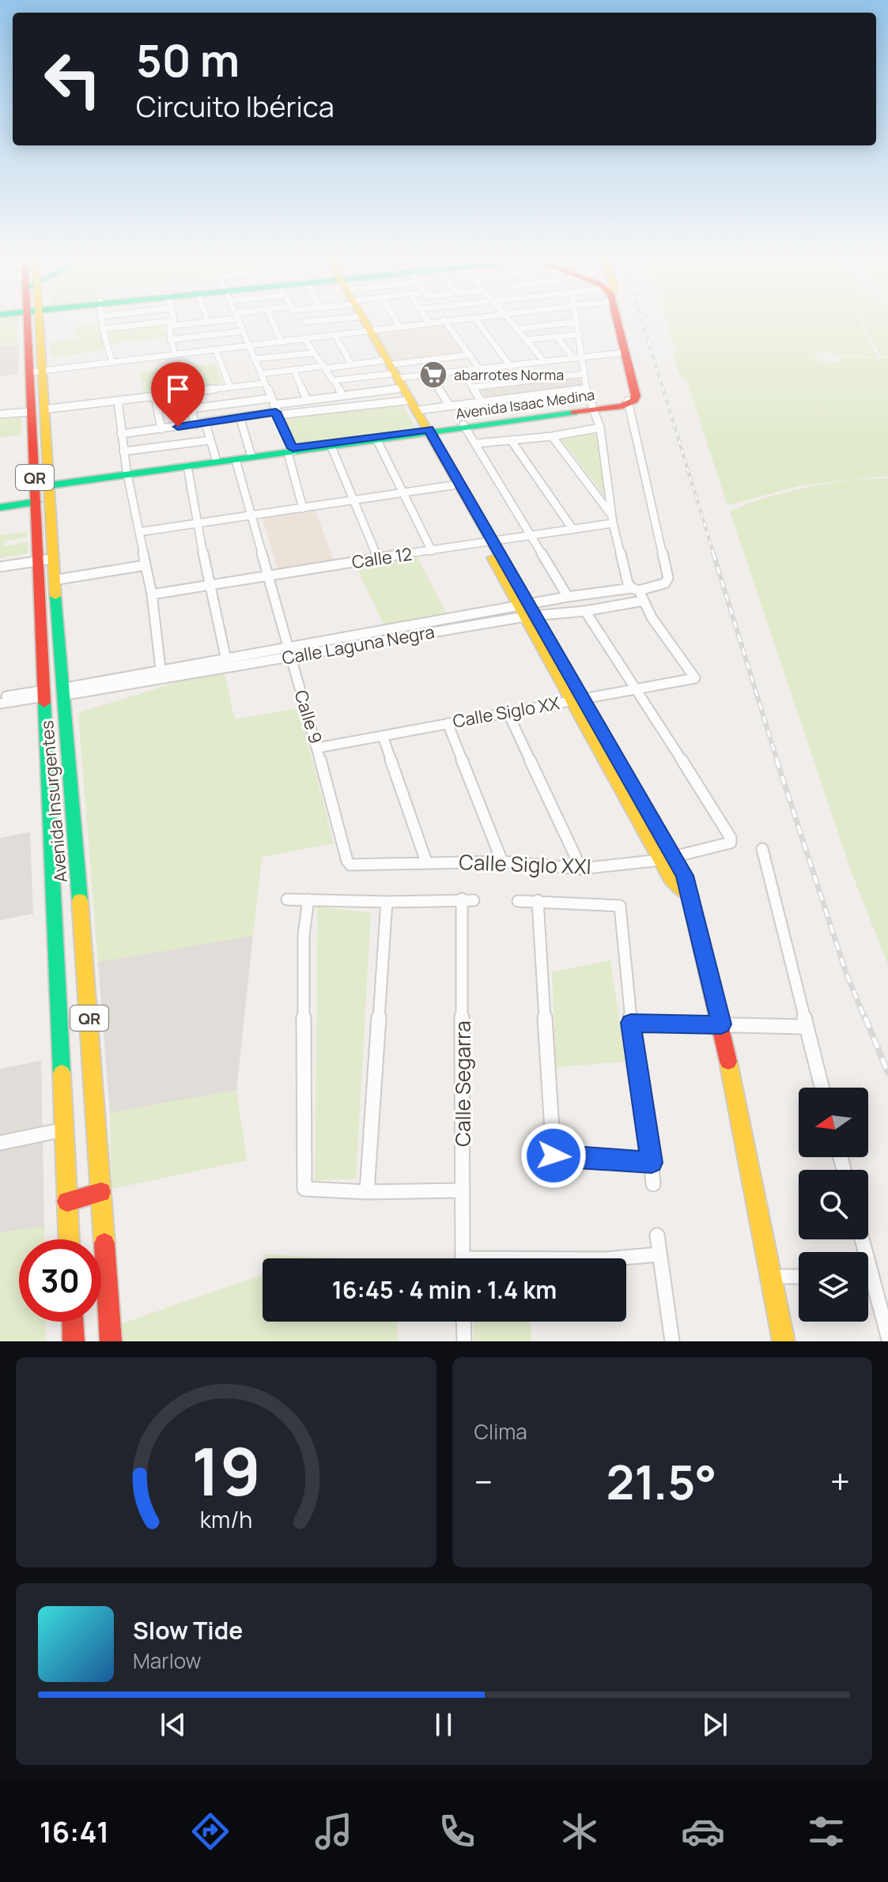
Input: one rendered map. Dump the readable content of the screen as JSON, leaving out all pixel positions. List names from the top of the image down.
{
  "streets": {
    "main road": ["Avenida Isaac Medina", "QR", "Avenida Insurgentes"],
    "street": [
      "Calle 12",
      "Calle Laguna Negra",
      "Calle Siglo XX",
      "Calle 9",
      "Calle Siglo XXI",
      "Calle Segarra"
    ]
  },
  "crossings": [
    ["Avenida Isaac Medina", "Calle Laguna Negra"],
    ["Avenida Isaac Medina", "Calle 9"],
    ["Avenida Isaac Medina", "Avenida Insurgentes"],
    ["Calle 12", "Calle 9"],
    ["Calle Laguna Negra", "Calle Siglo XX"],
    ["Calle Laguna Negra", "Calle 9"],
    ["Calle Laguna Negra", "Avenida Insurgentes"],
    ["Calle Siglo XX", "Calle 9"],
    ["Calle Siglo XX", "Calle Siglo XXI"],
    ["Calle 9", "Calle Siglo XXI"]
  ],
  "places": {
    "supermarket": ["abarrotes Norma"]
  },
  "north": "left",
  "page": {
    "turn": ["50 m", "Circuito Ibérica"],
    "limit": "30",
    "trip": "16:45 · 4 min · 1.4 km",
    "tile": "Clima",
    "heat": ["−", "21.5°", "+"],
    "song": ["Slow Tide", "Marlow"],
    "tabs": "16:41",
    "gauge": ["19", "km/h"]
  }
}
